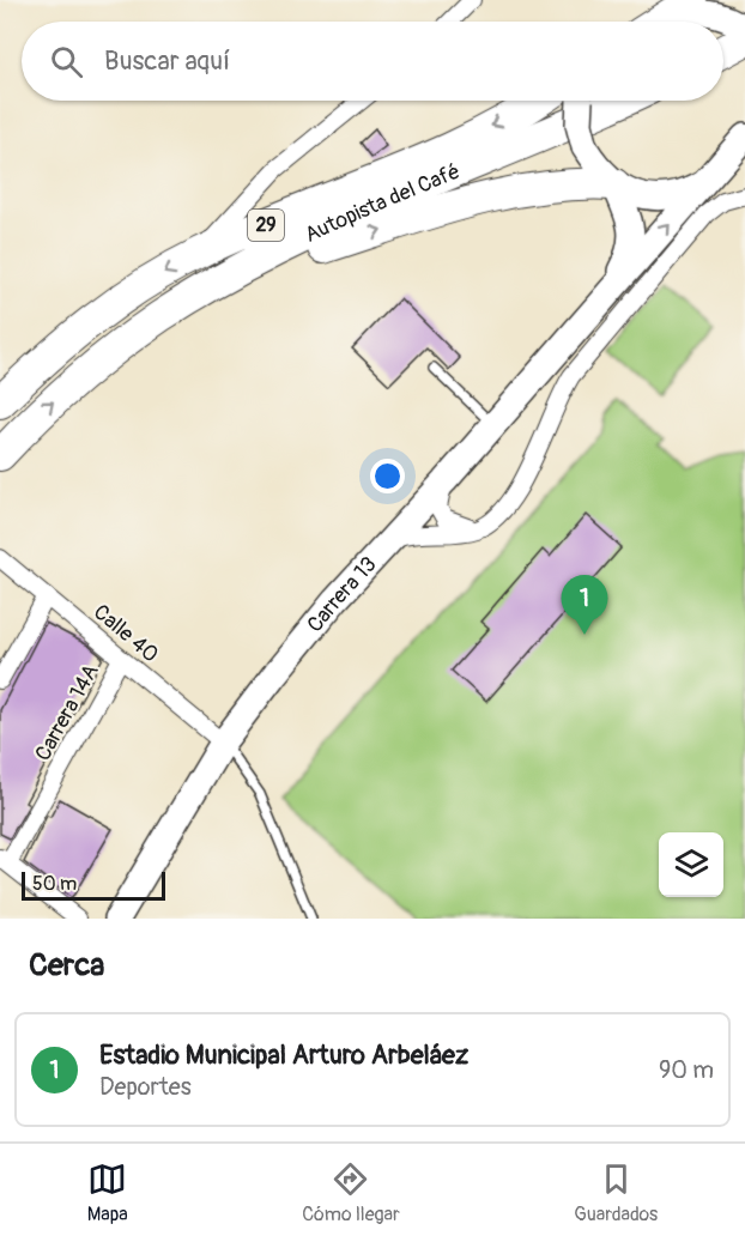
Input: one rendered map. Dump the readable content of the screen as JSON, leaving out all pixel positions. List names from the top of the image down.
{
  "streets": {
    "highway": ["Autopista del Café", "29"],
    "main road": ["Carrera 13"],
    "street": ["Calle 40", "Carrera 14A"]
  },
  "crossings": [
    ["Carrera 13", "Calle 40"],
    ["Calle 40", "Carrera 14A"]
  ],
  "scale_bar": "50 m",
  "page": {
    "search": "Buscar aquí",
    "pins": "1",
    "scale": "50 m",
    "heading": "Cerca",
    "list": [
      {
        "mark": "1",
        "name": "Estadio Municipal Arturo Arbeláez",
        "note": "Deportes",
        "value": "90 m"
      }
    ],
    "nav": ["Mapa", "Cómo llegar", "Guardados"]
  }
}
